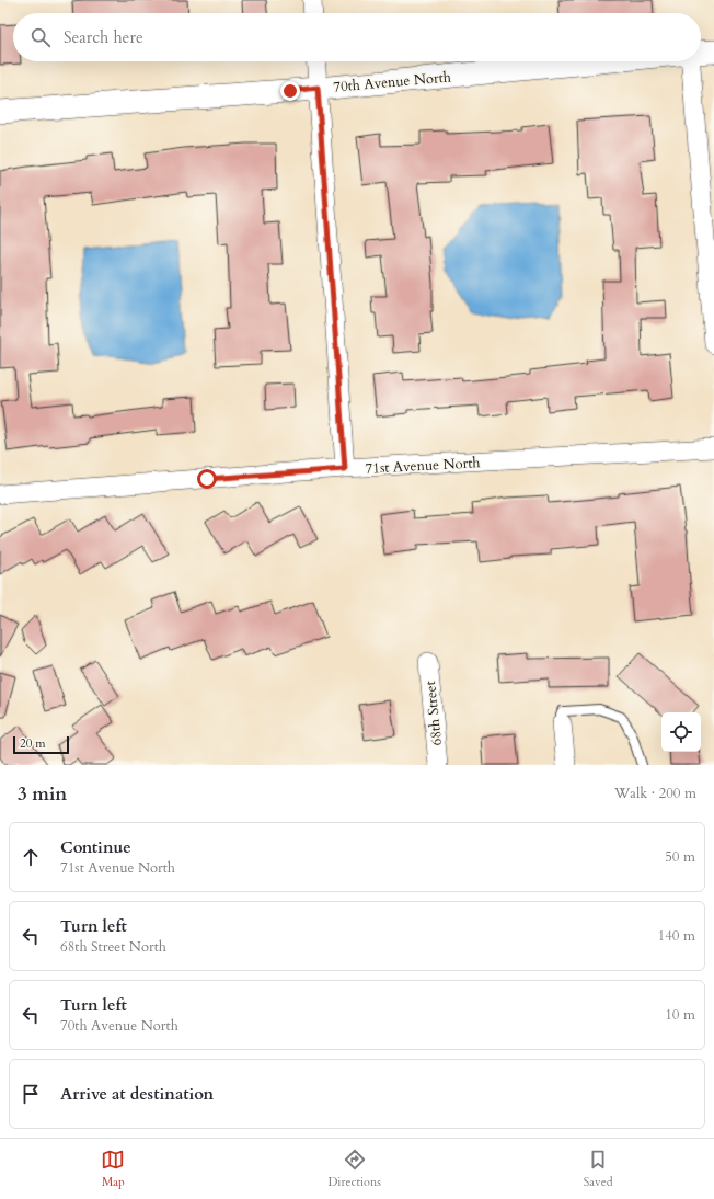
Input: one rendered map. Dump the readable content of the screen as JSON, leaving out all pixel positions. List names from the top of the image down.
{
  "streets": {
    "street": ["70th Avenue North", "71st Avenue North", "68th Street"]
  },
  "scale_bar": "20 m",
  "page": {
    "search": "Search here",
    "scale": "20 m",
    "heading": ["3 min", "Walk · 200 m"],
    "list": [
      ["Continue", "71st Avenue North", "50 m"],
      ["Turn left", "68th Street North", "140 m"],
      ["Turn left", "70th Avenue North", "10 m"],
      "Arrive at destination"
    ],
    "nav": ["Map", "Directions", "Saved"]
  }
}
